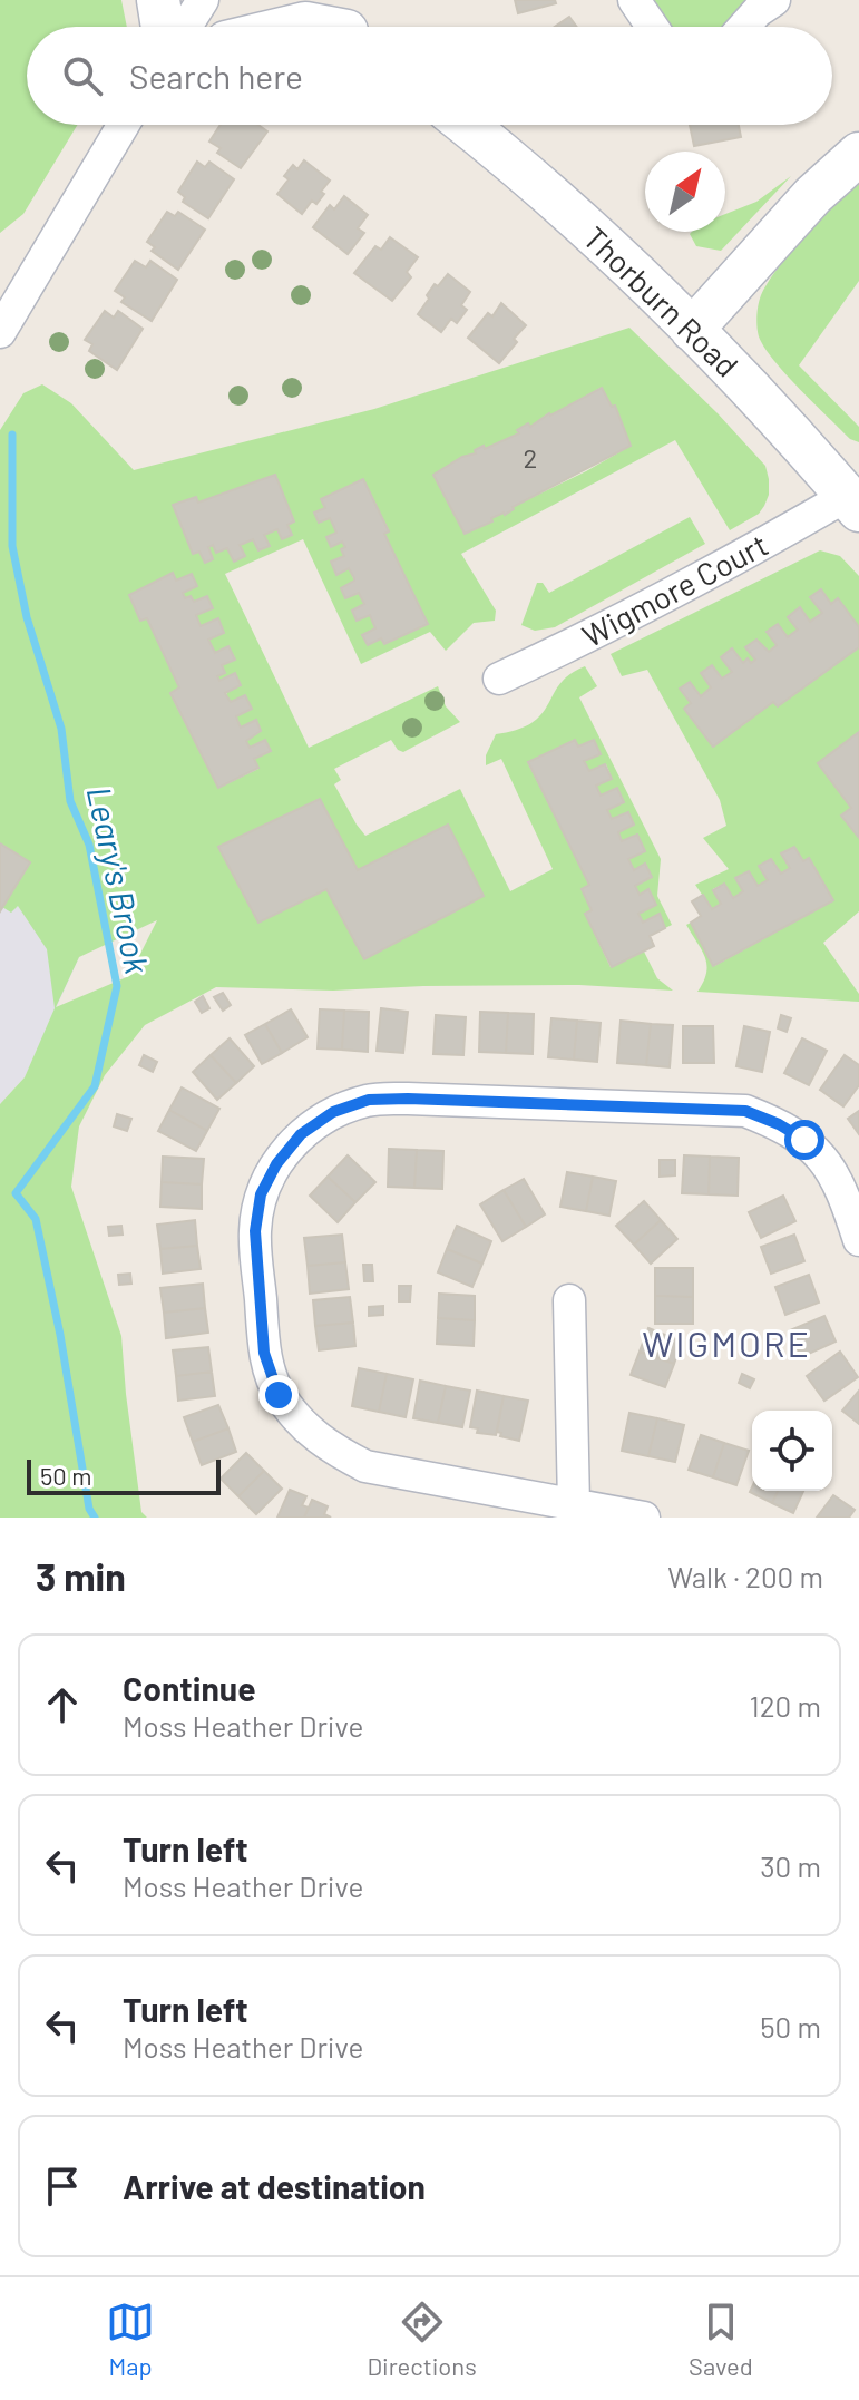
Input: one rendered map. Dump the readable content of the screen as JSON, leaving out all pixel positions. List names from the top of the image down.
{
  "streets": {
    "main road": ["Thorburn Road"],
    "street": ["Wigmore Court"]
  },
  "crossings": [
    ["Thorburn Road", "Wigmore Court"]
  ],
  "districts": ["WIGMORE"],
  "water": ["Leary's Brook"],
  "house_numbers": ["2"],
  "scale_bar": "50 m",
  "north": "top right",
  "page": {
    "search": "Search here",
    "scale": "50 m",
    "heading": ["3 min", "Walk · 200 m"],
    "list": [
      ["Continue", "Moss Heather Drive", "120 m"],
      ["Turn left", "Moss Heather Drive", "30 m"],
      ["Turn left", "Moss Heather Drive", "50 m"],
      "Arrive at destination"
    ],
    "nav": ["Map", "Directions", "Saved"]
  }
}
